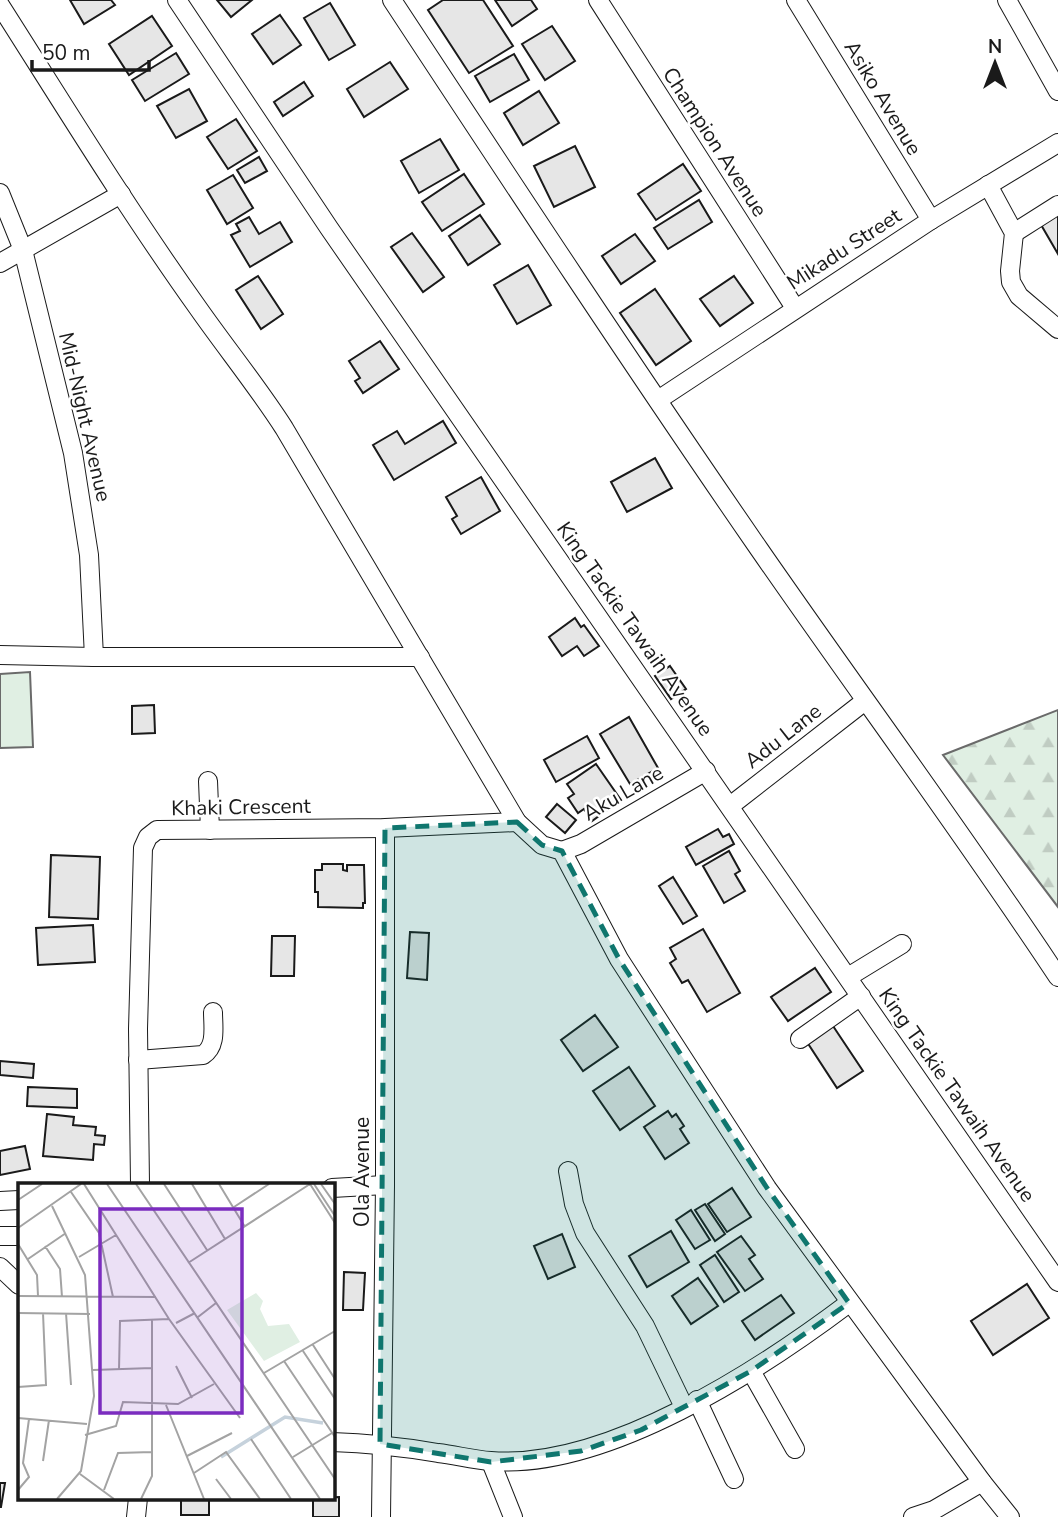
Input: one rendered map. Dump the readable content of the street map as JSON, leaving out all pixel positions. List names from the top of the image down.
{
  "streets": {
    "street": [
      "Asiko Avenue",
      "Champion Avenue",
      "Mikadu Street",
      "Mid-Night Avenue",
      "King Tackie Tawaih Avenue",
      "Adu Lane",
      "Aku Lane",
      "Khaki Crescent",
      "Ola Avenue"
    ]
  },
  "crossings": [
    ["Asiko Avenue", "Mikadu Street"],
    ["Champion Avenue", "Mikadu Street"],
    ["King Tackie Tawaih Avenue", "Adu Lane"],
    ["King Tackie Tawaih Avenue", "Aku Lane"],
    ["Khaki Crescent", "Ola Avenue"]
  ],
  "scale_bar": "50 m",
  "north": "top"
}
